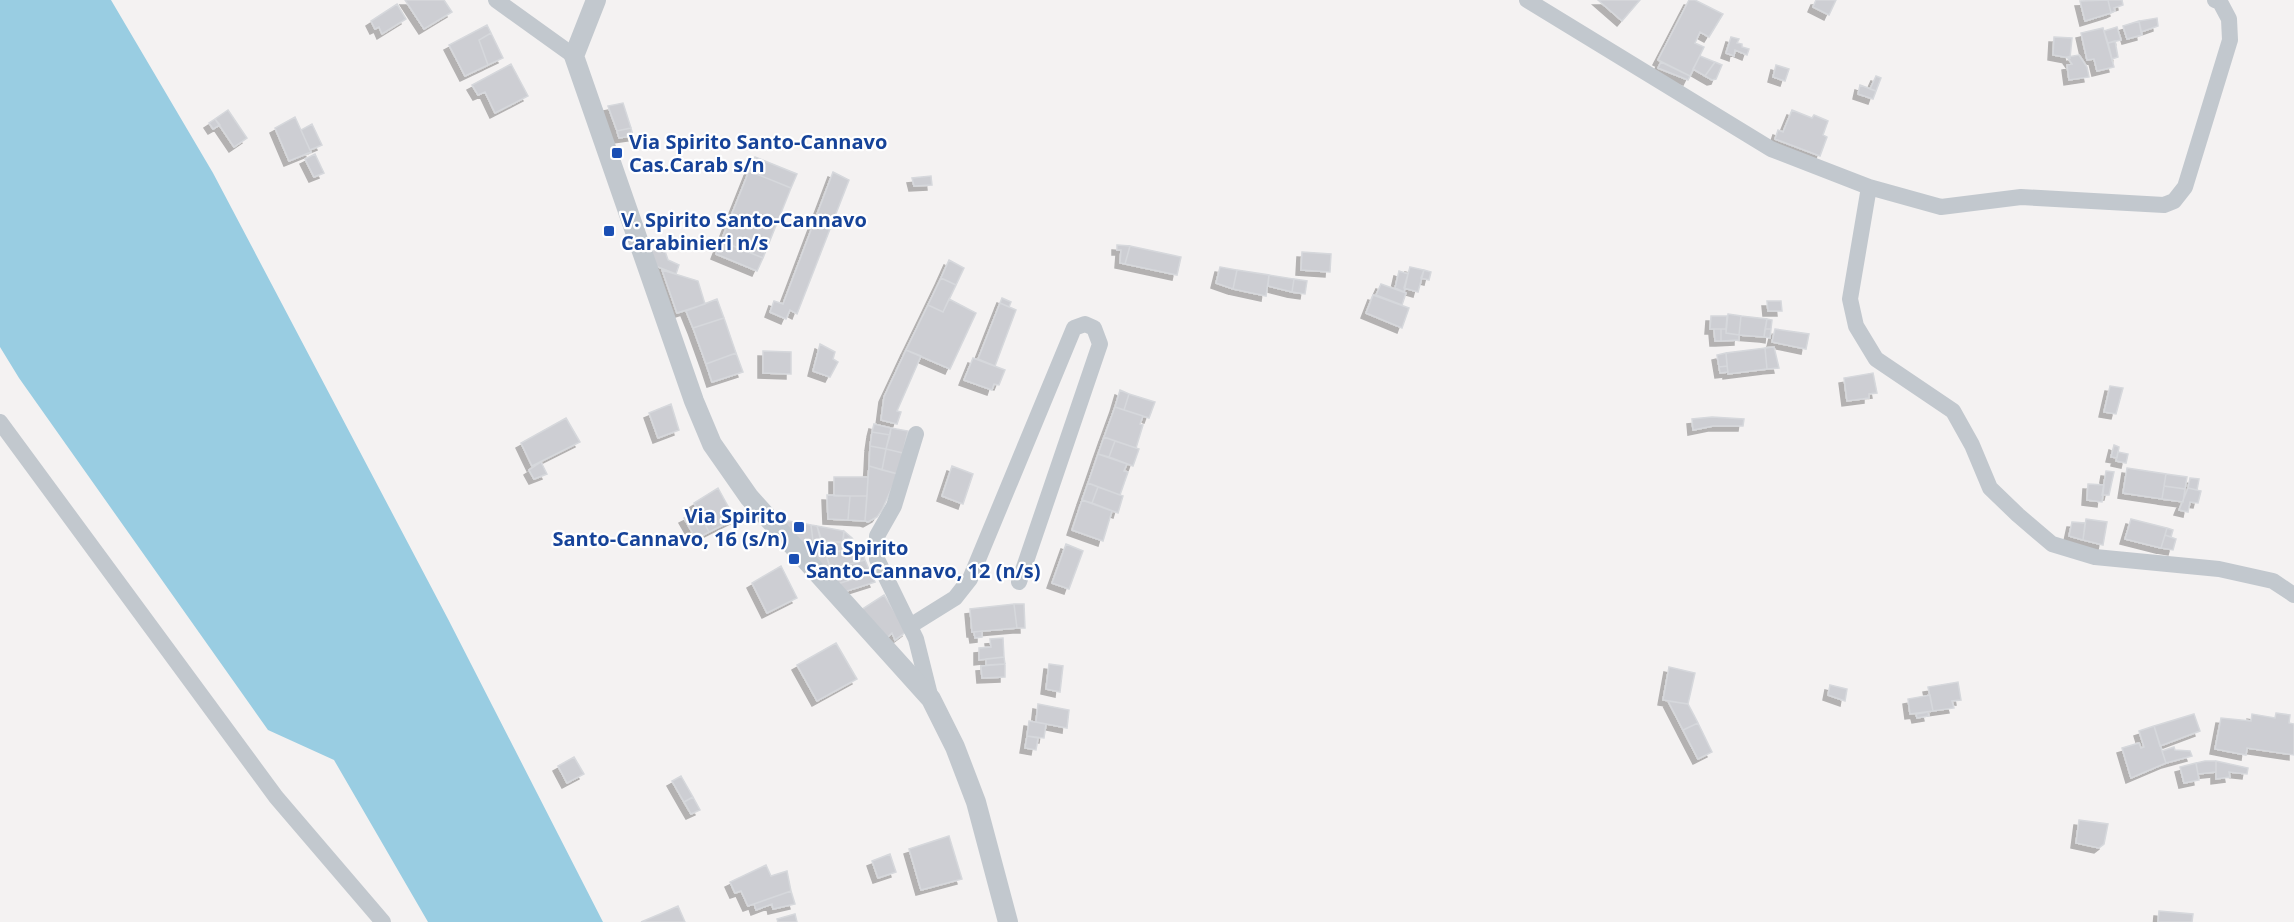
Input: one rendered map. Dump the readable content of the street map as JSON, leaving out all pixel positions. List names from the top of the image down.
{
  "places": {
    "transit": [
      "Via Spirito Santo-Cannavo Cas.Carab s/n",
      "V. Spirito Santo-Cannavo Carabinieri n/s",
      "Via Spirito Santo-Cannavo, 16 (s/n)",
      "Via Spirito Santo-Cannavo, 12 (n/s)"
    ]
  }
}
